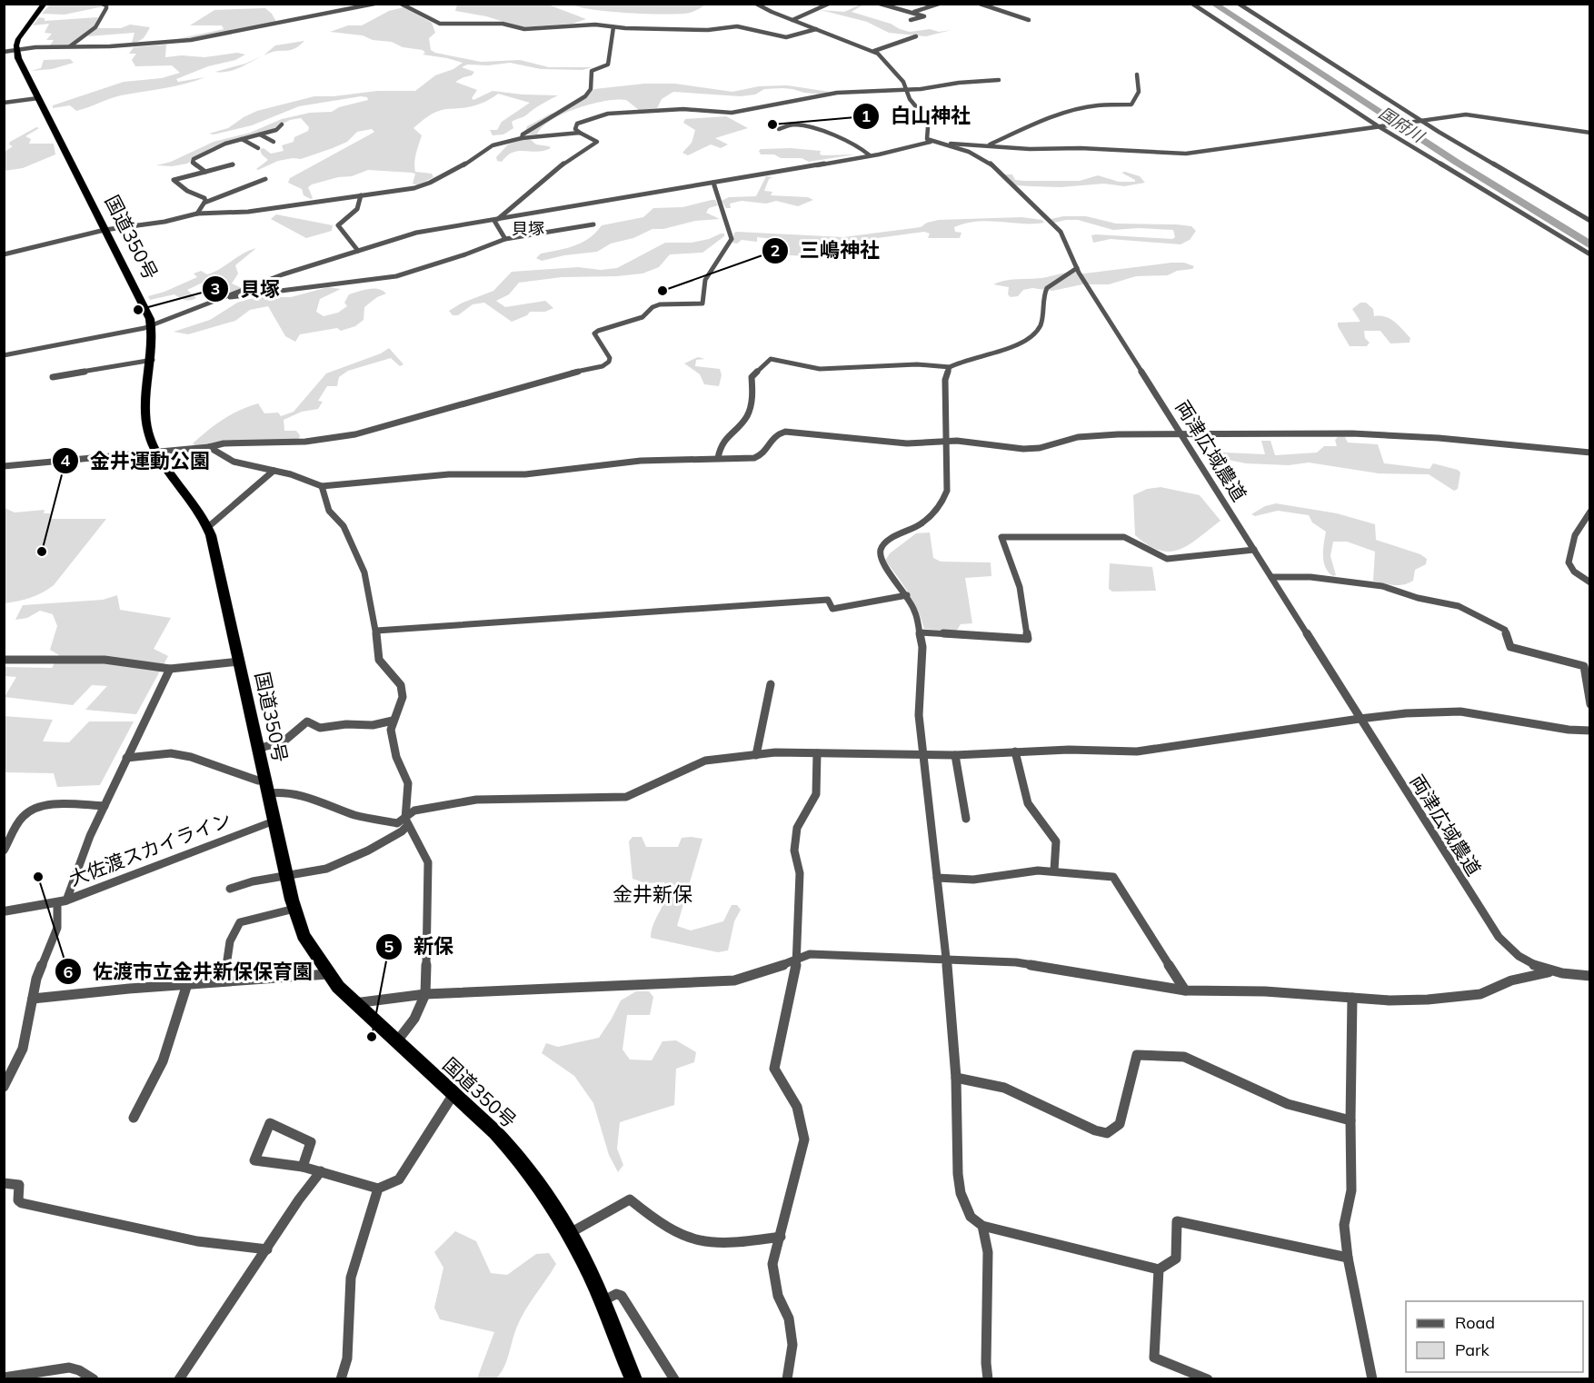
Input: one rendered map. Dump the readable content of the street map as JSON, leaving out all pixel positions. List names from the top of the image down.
{
  "streets": {
    "highway": ["国道350号"],
    "street": ["両津広域農道", "大佐渡スカイライン"]
  },
  "crossings": [
    ["国道350号", "大佐渡スカイライン"]
  ],
  "districts": ["貝塚", "金井新保"],
  "water": ["国府川"],
  "places": [
    "白山神社",
    "三嶋神社",
    "貝塚",
    "金井運動公園",
    "佐渡市立金井新保保育園",
    "新保"
  ],
  "legend": ["Road", "Park"]
}
